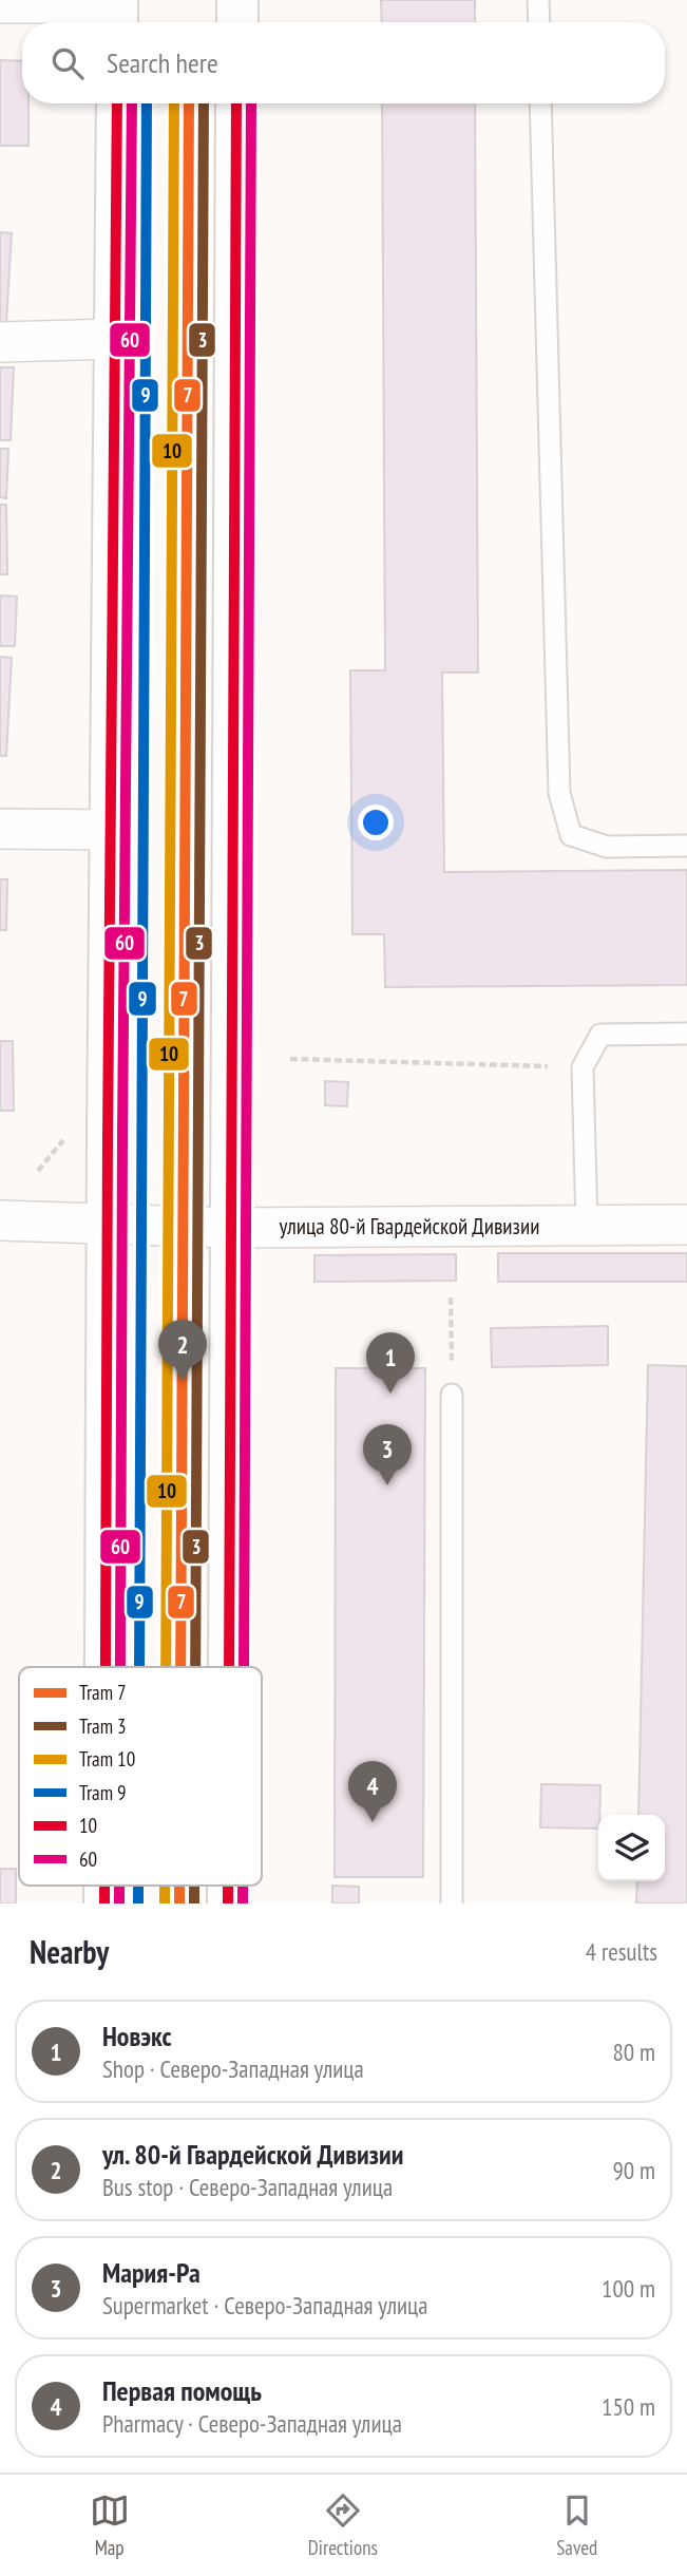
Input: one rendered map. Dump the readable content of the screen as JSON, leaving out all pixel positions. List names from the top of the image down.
{
  "streets": {
    "street": ["улица 80-й Гвардейской Дивизии"]
  },
  "lines": [
    "tram line 7",
    "tram line 3",
    "tram line 10",
    "tram line 9",
    "transit line 10",
    "transit line 60"
  ],
  "legend": [
    "Tram 7",
    "Tram 3",
    "Tram 10",
    "Tram 9",
    "10",
    "60"
  ],
  "page": {
    "search": "Search here",
    "pins": [
      "2",
      "1",
      "3",
      "4"
    ],
    "heading": ["Nearby", "4 results"],
    "list": [
      {
        "mark": "1",
        "name": "Новэкс",
        "note": "Shop · Северо-Западная улица",
        "value": "80 m"
      },
      {
        "mark": "2",
        "name": "ул. 80-й Гвардейской Дивизии",
        "note": "Bus stop · Северо-Западная улица",
        "value": "90 m"
      },
      {
        "mark": "3",
        "name": "Мария-Ра",
        "note": "Supermarket · Северо-Западная улица",
        "value": "100 m"
      },
      {
        "mark": "4",
        "name": "Первая помощь",
        "note": "Pharmacy · Северо-Западная улица",
        "value": "150 m"
      }
    ],
    "nav": ["Map", "Directions", "Saved"]
  }
}
